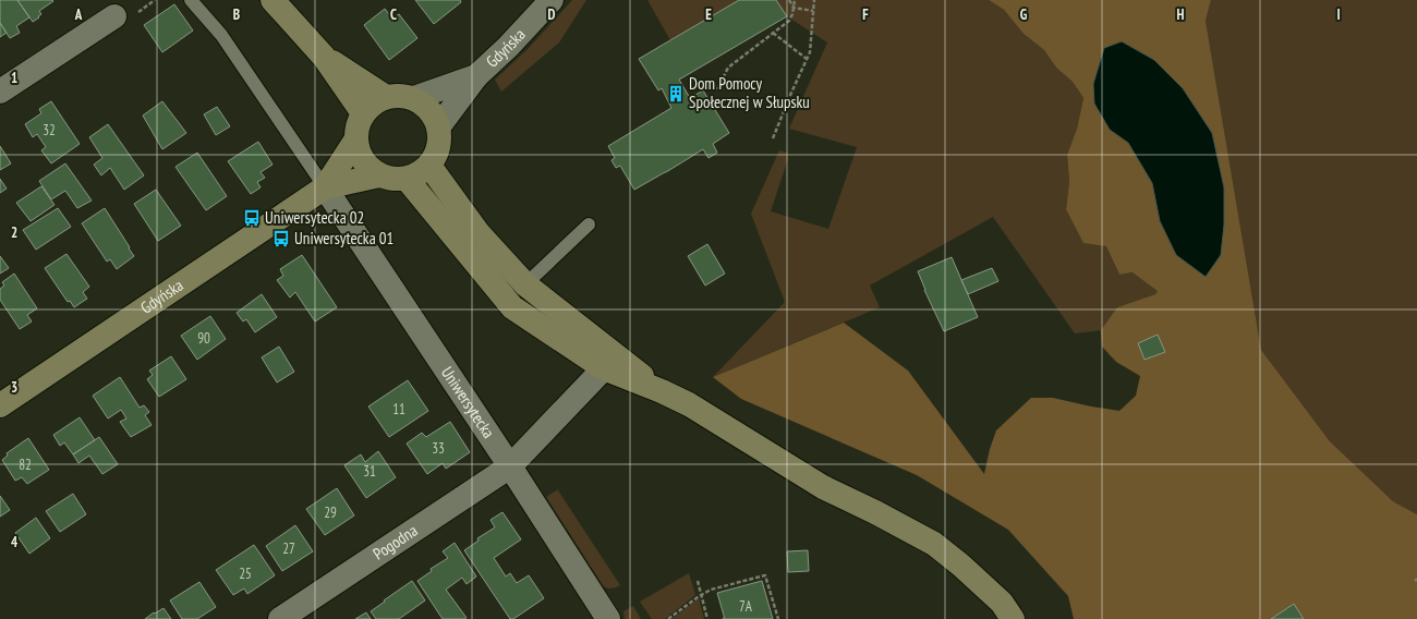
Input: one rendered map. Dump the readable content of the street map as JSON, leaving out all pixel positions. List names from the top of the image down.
{
  "streets": {
    "main road": ["Gdyńska"],
    "street": ["Uniwersytecka", "Pogodna"]
  },
  "crossings": [
    ["Gdyńska", "Uniwersytecka"],
    ["Uniwersytecka", "Pogodna"]
  ],
  "places": {
    "building": ["Dom Pomocy Społecznej w Słupsku"],
    "bus stop": ["Uniwersytecka 02", "Uniwersytecka 01"]
  },
  "house_numbers": [
    "32",
    "90",
    "11",
    "33",
    "82",
    "31",
    "29",
    "27",
    "25",
    "7A"
  ],
  "grid": {
    "columns": [
      "A",
      "B",
      "C",
      "D",
      "E",
      "F",
      "G",
      "H",
      "I"
    ],
    "rows": [
      "1",
      "2",
      "3",
      "4"
    ]
  }
}
